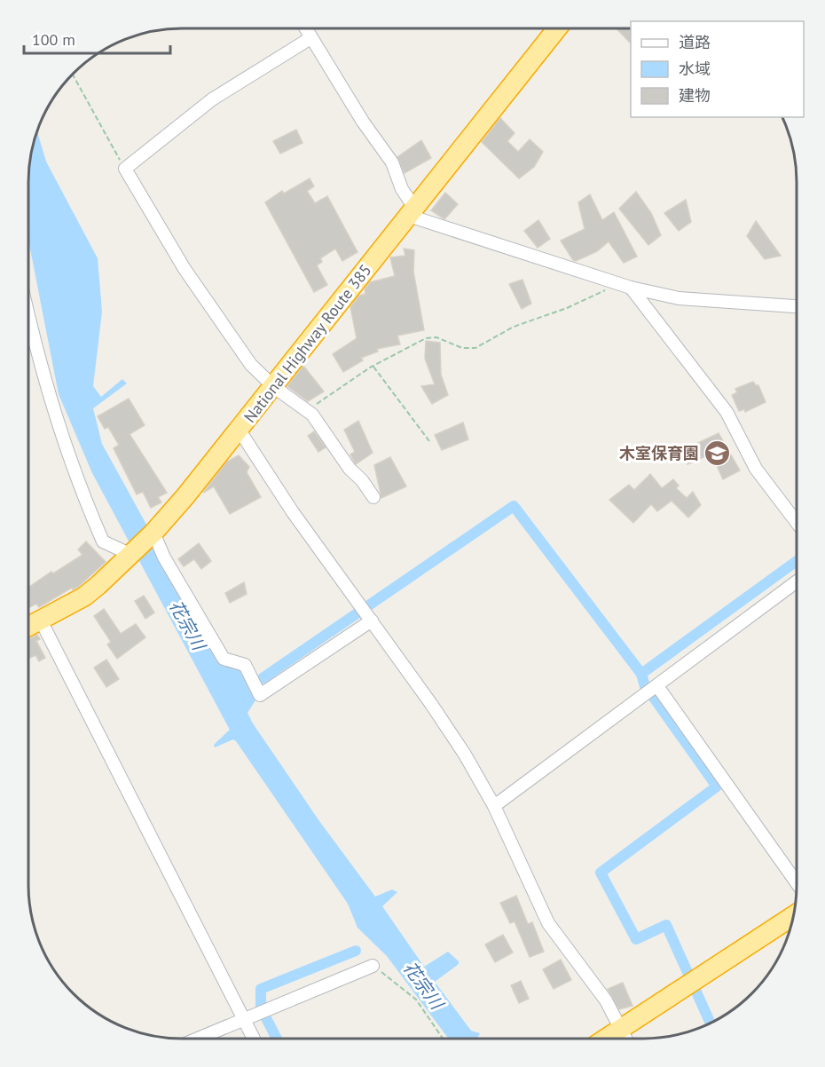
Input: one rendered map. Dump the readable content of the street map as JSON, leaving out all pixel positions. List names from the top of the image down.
{
  "streets": {
    "highway": ["National Highway Route 385"]
  },
  "water": ["花宗川"],
  "places": {
    "school or university": ["木室保育園"]
  },
  "legend": ["道路", "水域", "建物"],
  "scale_bar": "100 m"
}
